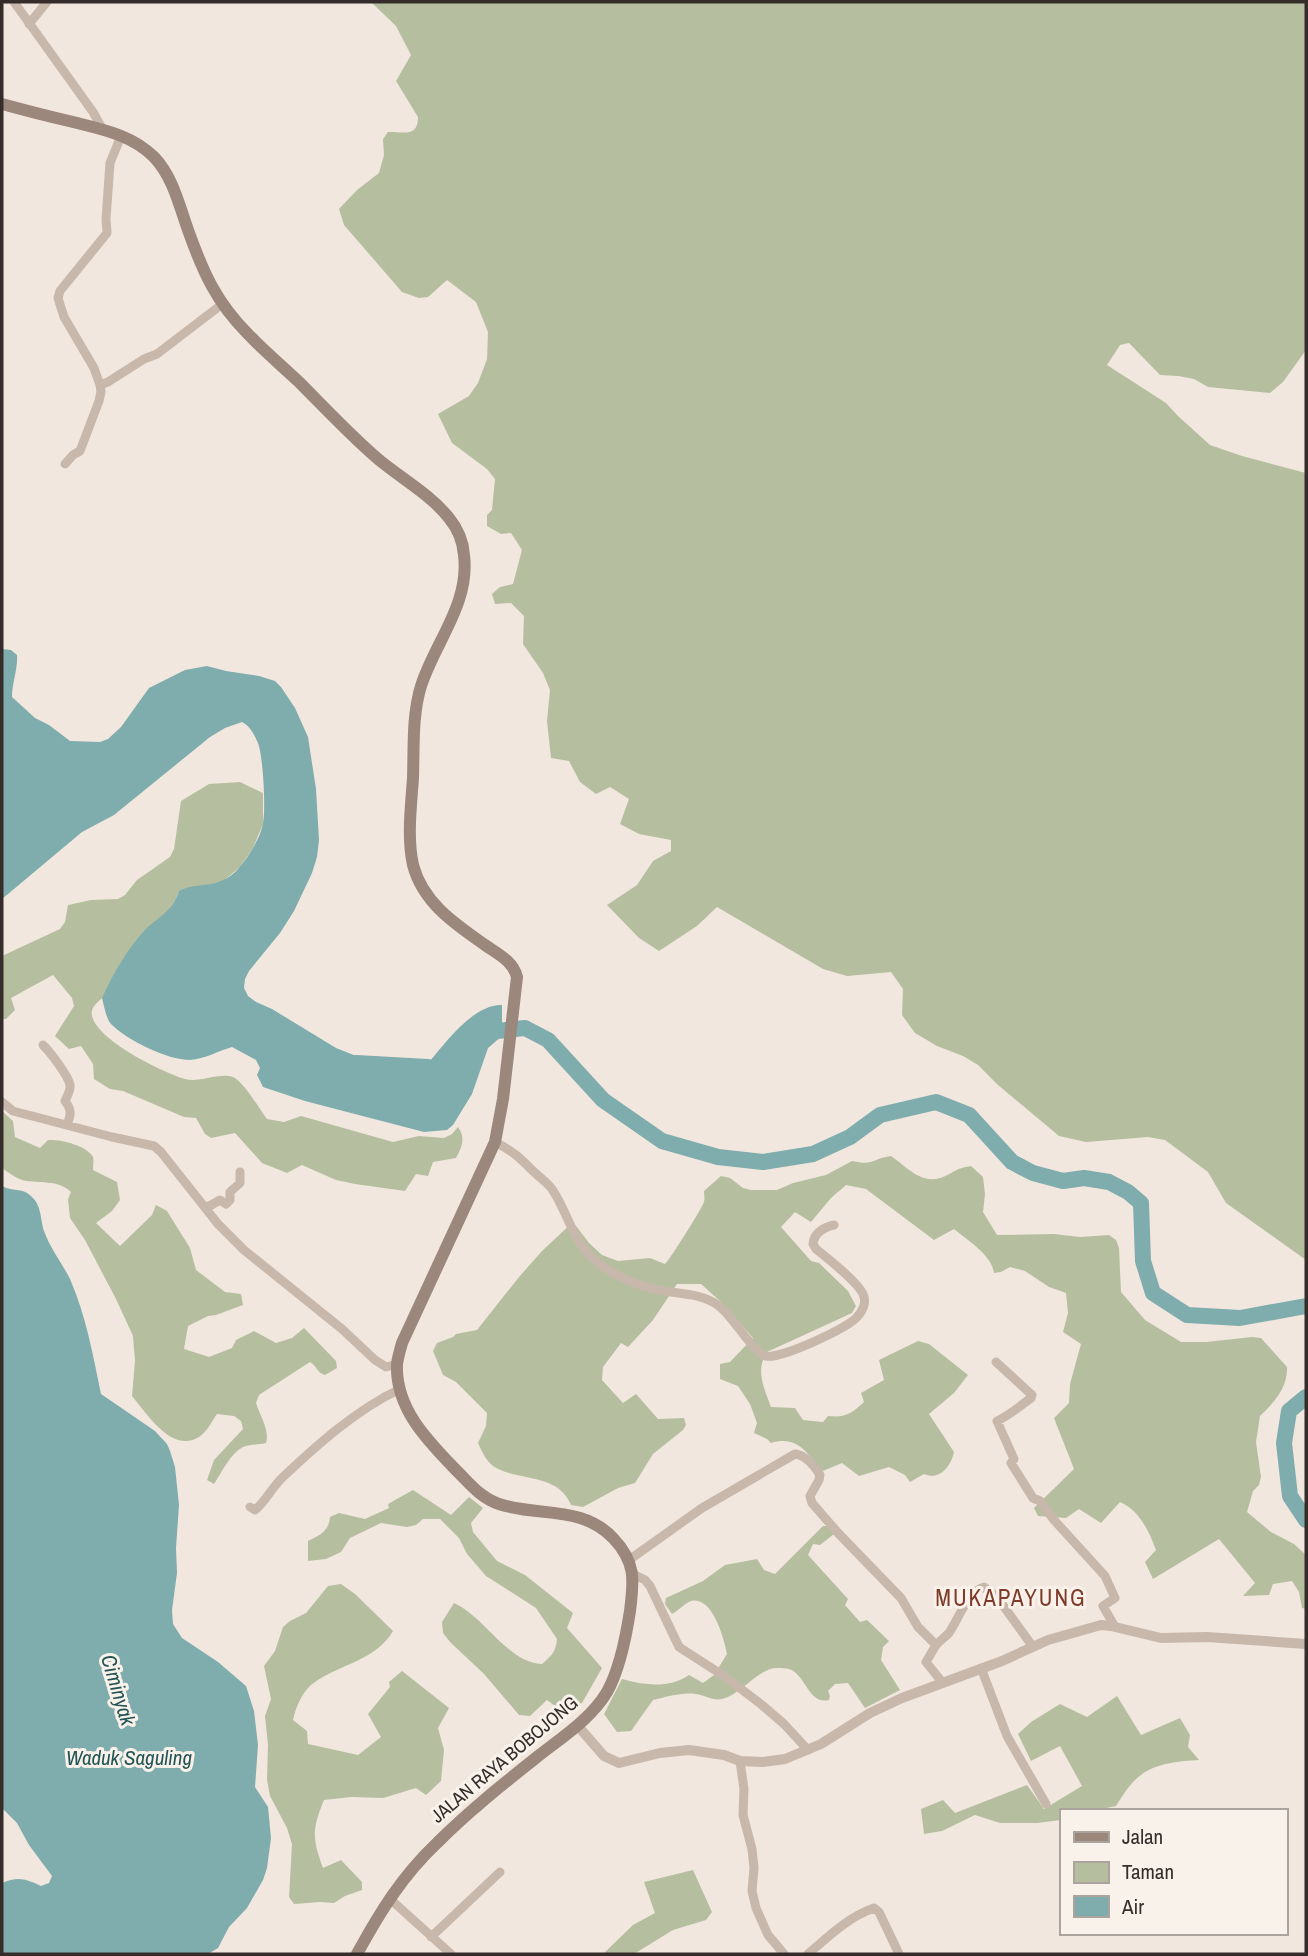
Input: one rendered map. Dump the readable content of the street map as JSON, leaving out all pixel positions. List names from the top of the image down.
{
  "streets": {
    "main road": ["JALAN RAYA BOBOJONG"]
  },
  "districts": ["MUKAPAYUNG"],
  "water": ["Ciminyak", "Waduk Saguling"],
  "legend": ["Jalan", "Taman", "Air"]
}
